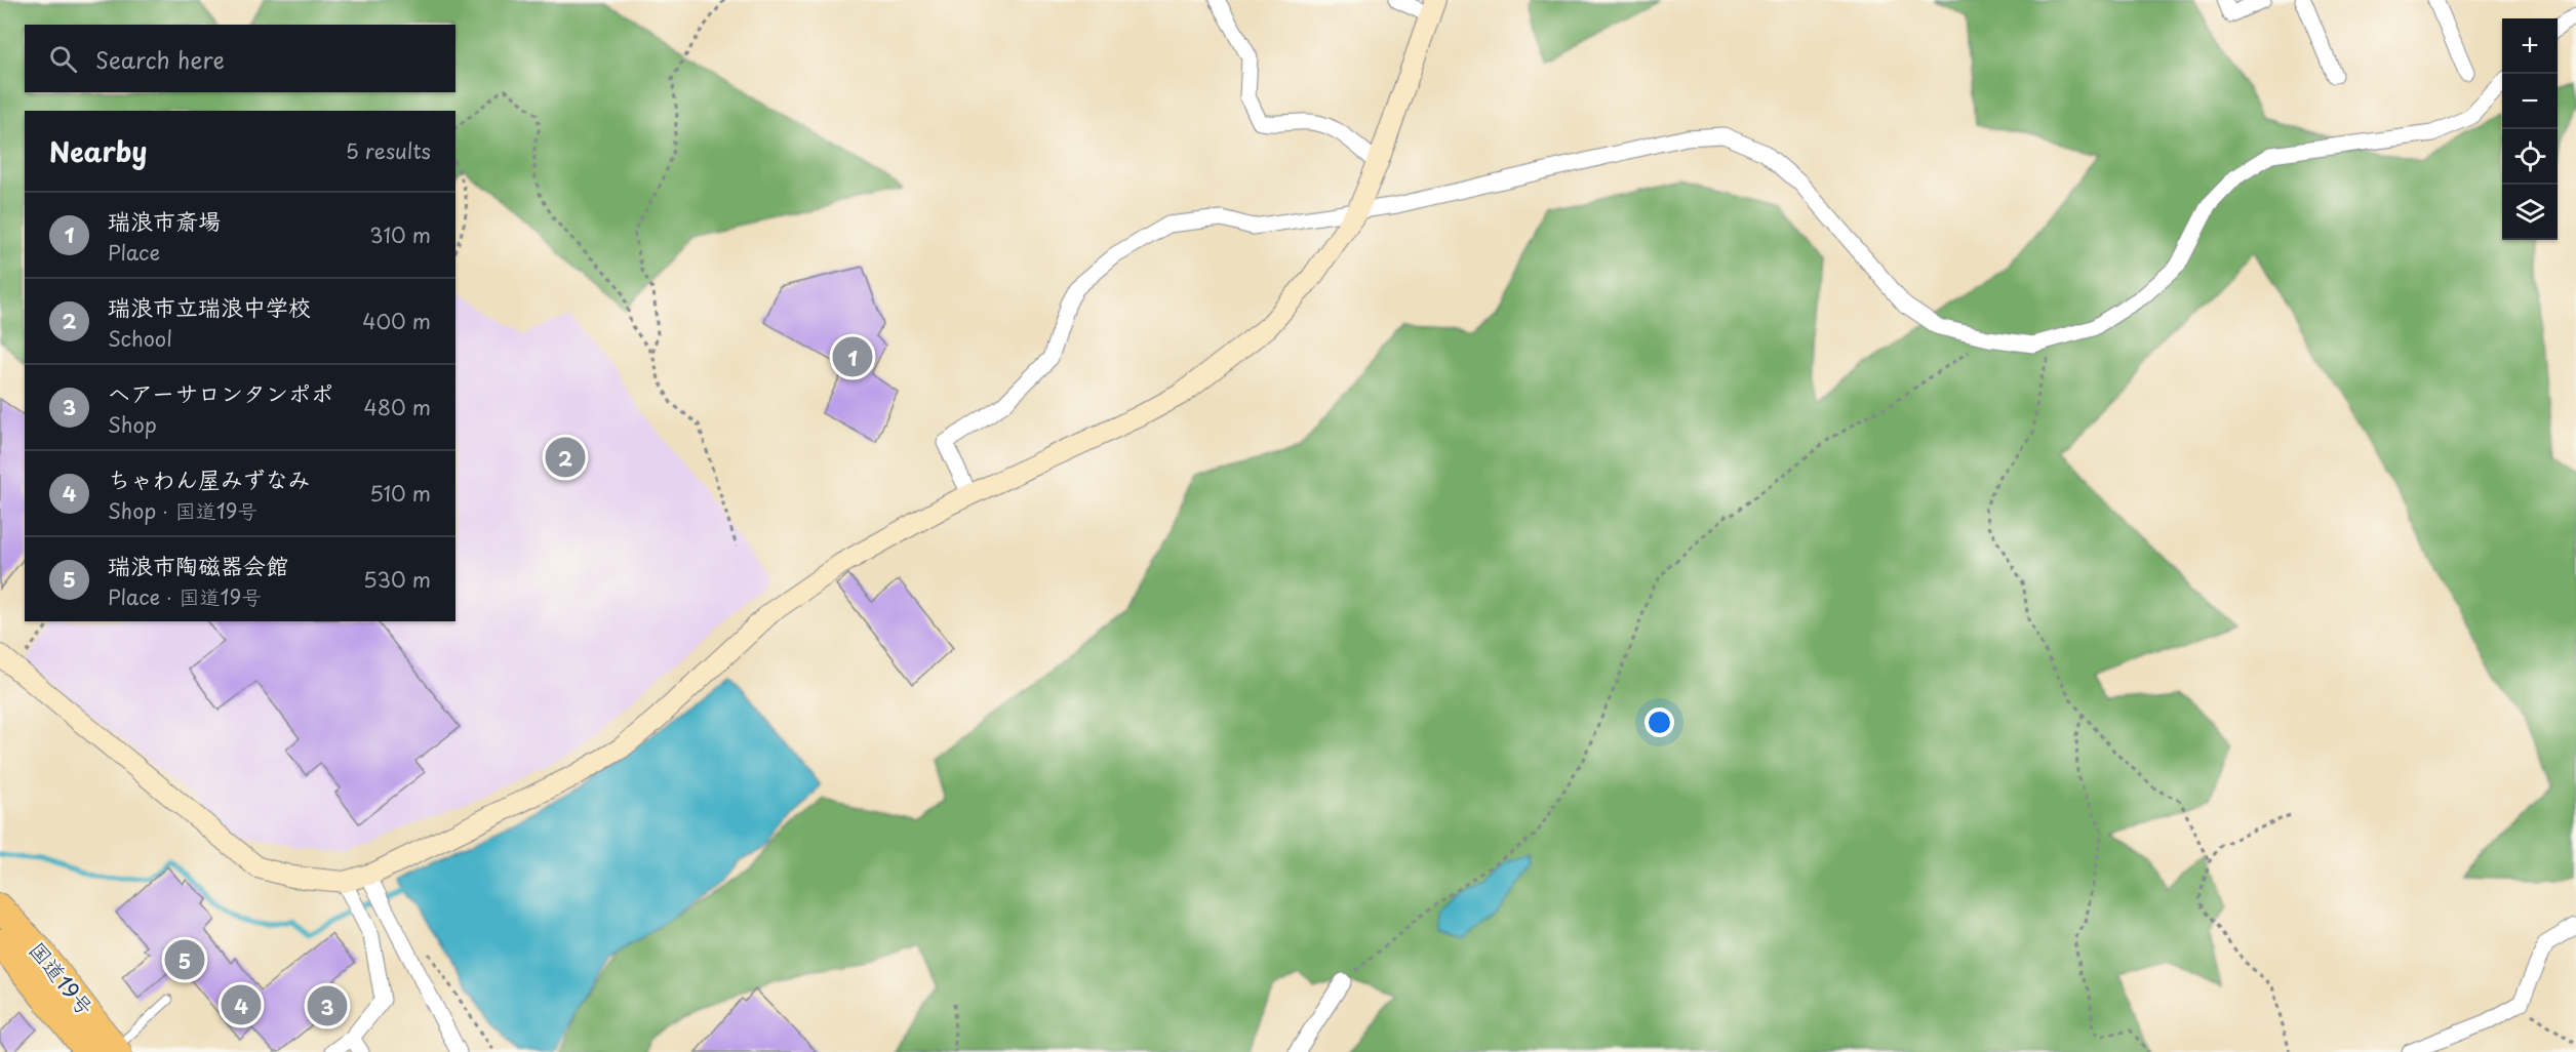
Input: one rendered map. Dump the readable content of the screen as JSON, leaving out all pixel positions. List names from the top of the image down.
{
  "streets": {
    "highway": ["国道19号"]
  },
  "page": {
    "map_buttons": ["+", "−"],
    "search": "Search here",
    "heading": ["Nearby", "5 results"],
    "list": [
      {
        "mark": "1",
        "name": "瑞浪市斎場",
        "note": "Place",
        "value": "310 m"
      },
      {
        "mark": "2",
        "name": "瑞浪市立瑞浪中学校",
        "note": "School",
        "value": "400 m"
      },
      {
        "mark": "3",
        "name": "ヘアーサロンタンポポ",
        "note": "Shop",
        "value": "480 m"
      },
      {
        "mark": "4",
        "name": "ちゃわん屋みずなみ",
        "note": "Shop · 国道19号",
        "value": "510 m"
      },
      {
        "mark": "5",
        "name": "瑞浪市陶磁器会館",
        "note": "Place · 国道19号",
        "value": "530 m"
      }
    ],
    "pins": [
      "1",
      "2",
      "5",
      "4",
      "3"
    ]
  }
}
